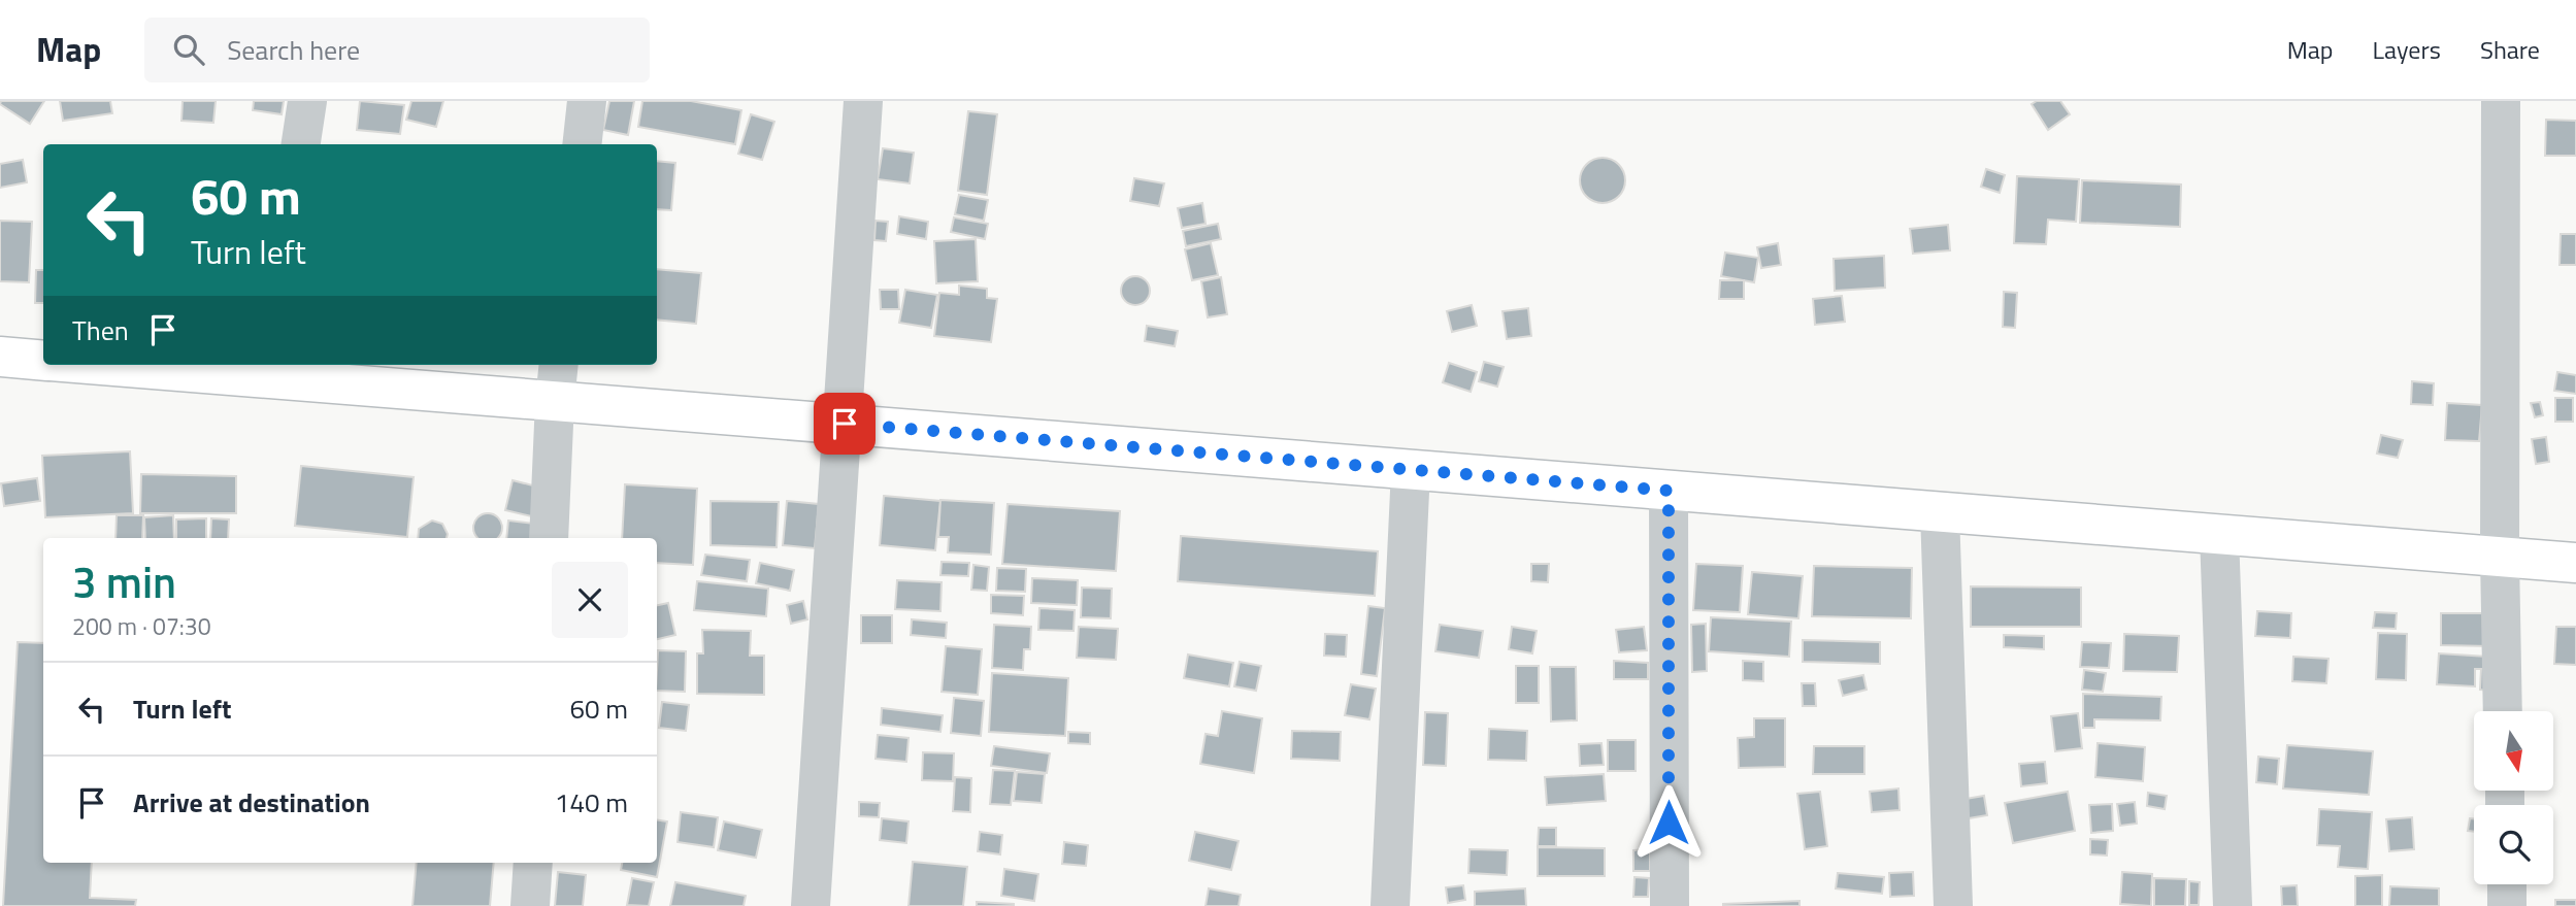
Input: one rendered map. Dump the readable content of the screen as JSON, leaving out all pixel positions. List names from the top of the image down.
{
  "north": "bottom",
  "page": {
    "header": "Map",
    "search": "Search here",
    "nav": ["Map", "Layers", "Share"],
    "turn": ["60 m", "Turn left"],
    "then": "Then",
    "heading": ["3 min", "200 m · 07:30"],
    "list": [
      {
        "name": "Turn left",
        "value": "60 m"
      },
      {
        "name": "Arrive at destination",
        "value": "140 m"
      }
    ]
  }
}
